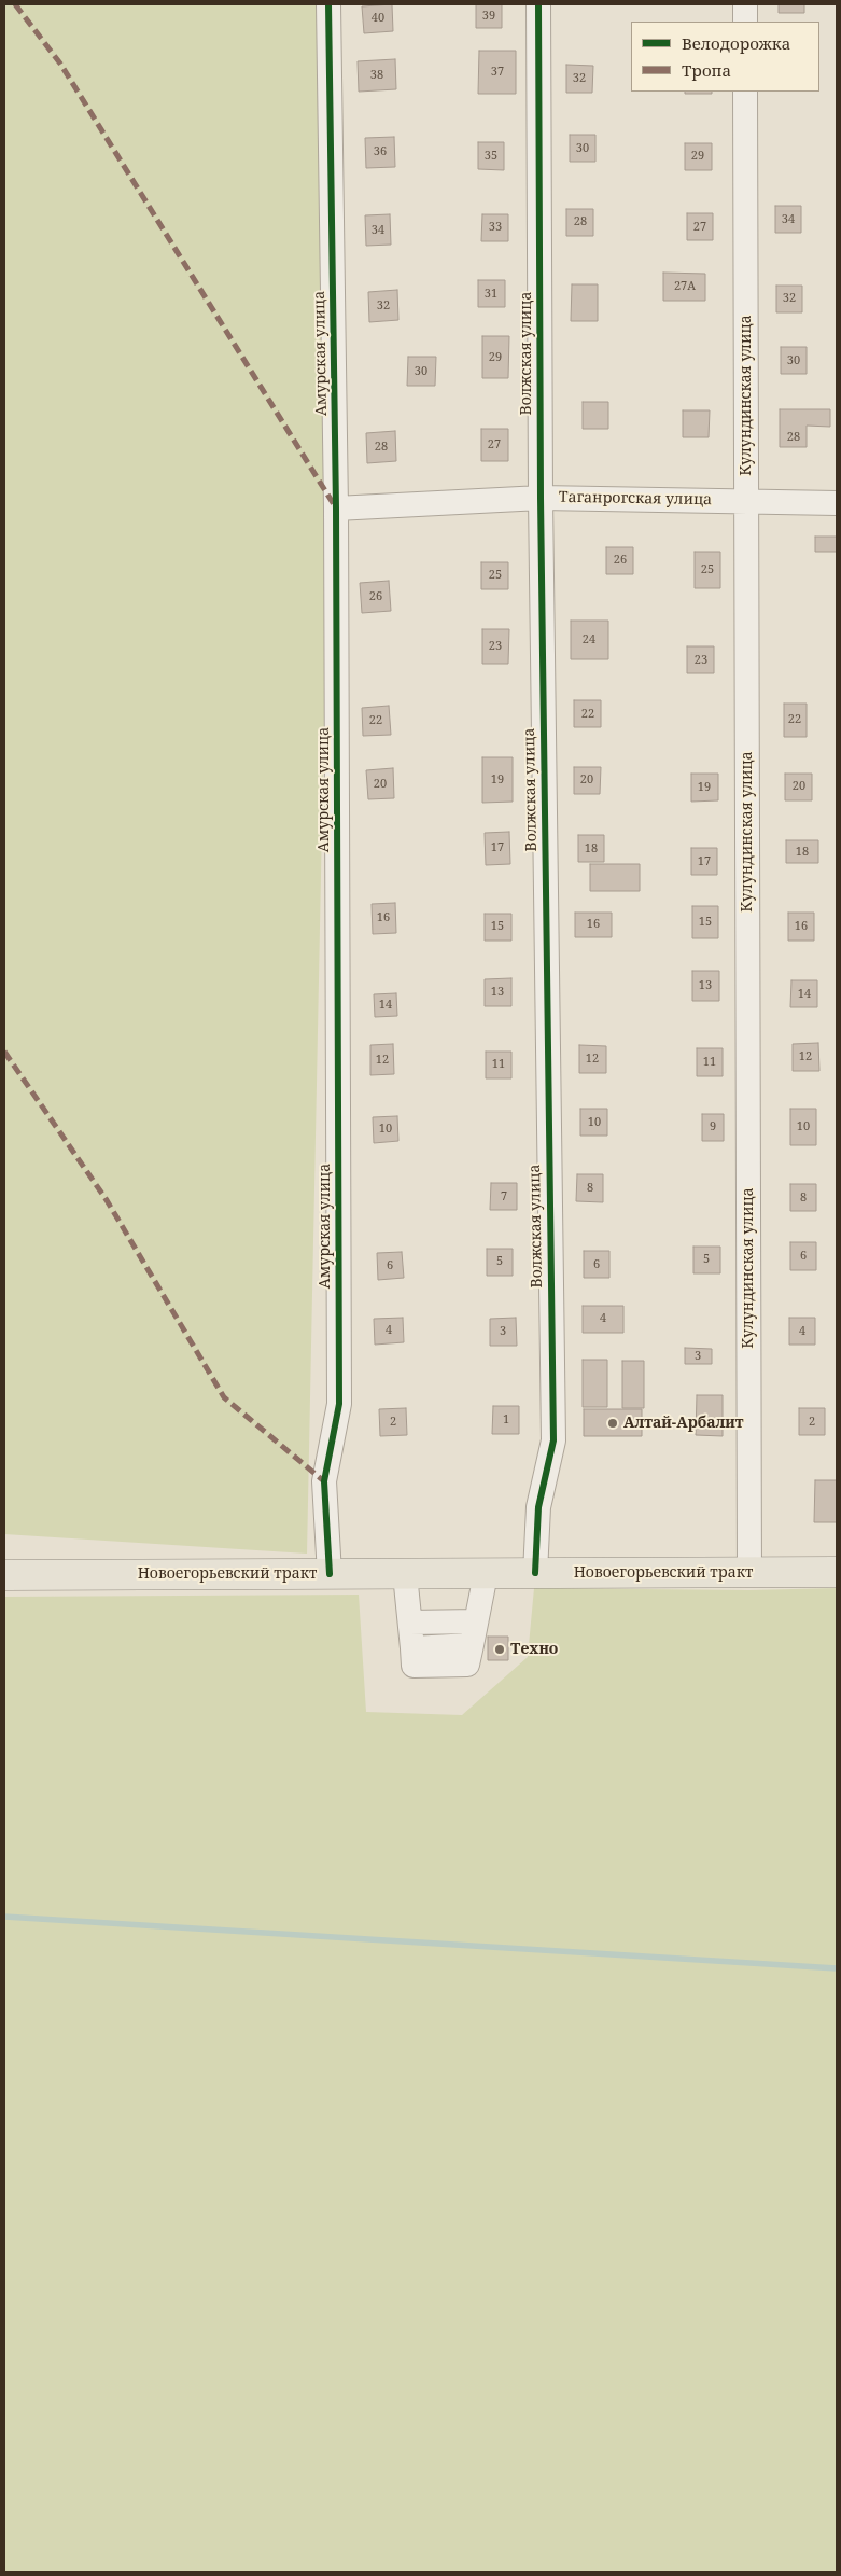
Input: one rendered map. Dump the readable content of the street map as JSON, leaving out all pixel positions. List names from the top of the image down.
{
  "streets": {
    "main road": ["Новоегорьевский тракт"],
    "street": [
      "Амурская улица",
      "Волжская улица",
      "Кулундинская улица",
      "Таганрогская улица"
    ]
  },
  "crossings": [
    ["Амурская улица", "Таганрогская улица"],
    ["Амурская улица", "Новоегорьевский тракт"],
    ["Волжская улица", "Таганрогская улица"],
    ["Волжская улица", "Новоегорьевский тракт"],
    ["Кулундинская улица", "Таганрогская улица"],
    ["Кулундинская улица", "Новоегорьевский тракт"]
  ],
  "places": ["Алтай-Арбалит", "Техно"],
  "house_numbers": [
    "39",
    "40",
    "37",
    "38",
    "32",
    "30",
    "36",
    "35",
    "29",
    "34",
    "28",
    "33",
    "27",
    "34",
    "27А",
    "31",
    "32",
    "32",
    "29",
    "30",
    "30",
    "28",
    "27",
    "28",
    "26",
    "25",
    "25",
    "26",
    "24",
    "23",
    "23",
    "22",
    "22",
    "22",
    "19",
    "20",
    "20",
    "20",
    "19",
    "17",
    "18",
    "18",
    "17",
    "16",
    "15",
    "16",
    "15",
    "16",
    "13",
    "13",
    "14",
    "14",
    "12",
    "12",
    "12",
    "11",
    "11",
    "10",
    "9",
    "10",
    "10",
    "8",
    "7",
    "8",
    "6",
    "5",
    "5",
    "6",
    "6",
    "4",
    "4",
    "3",
    "4",
    "3",
    "1",
    "2",
    "2"
  ],
  "legend": ["Велодорожка", "Тропа"]
}
